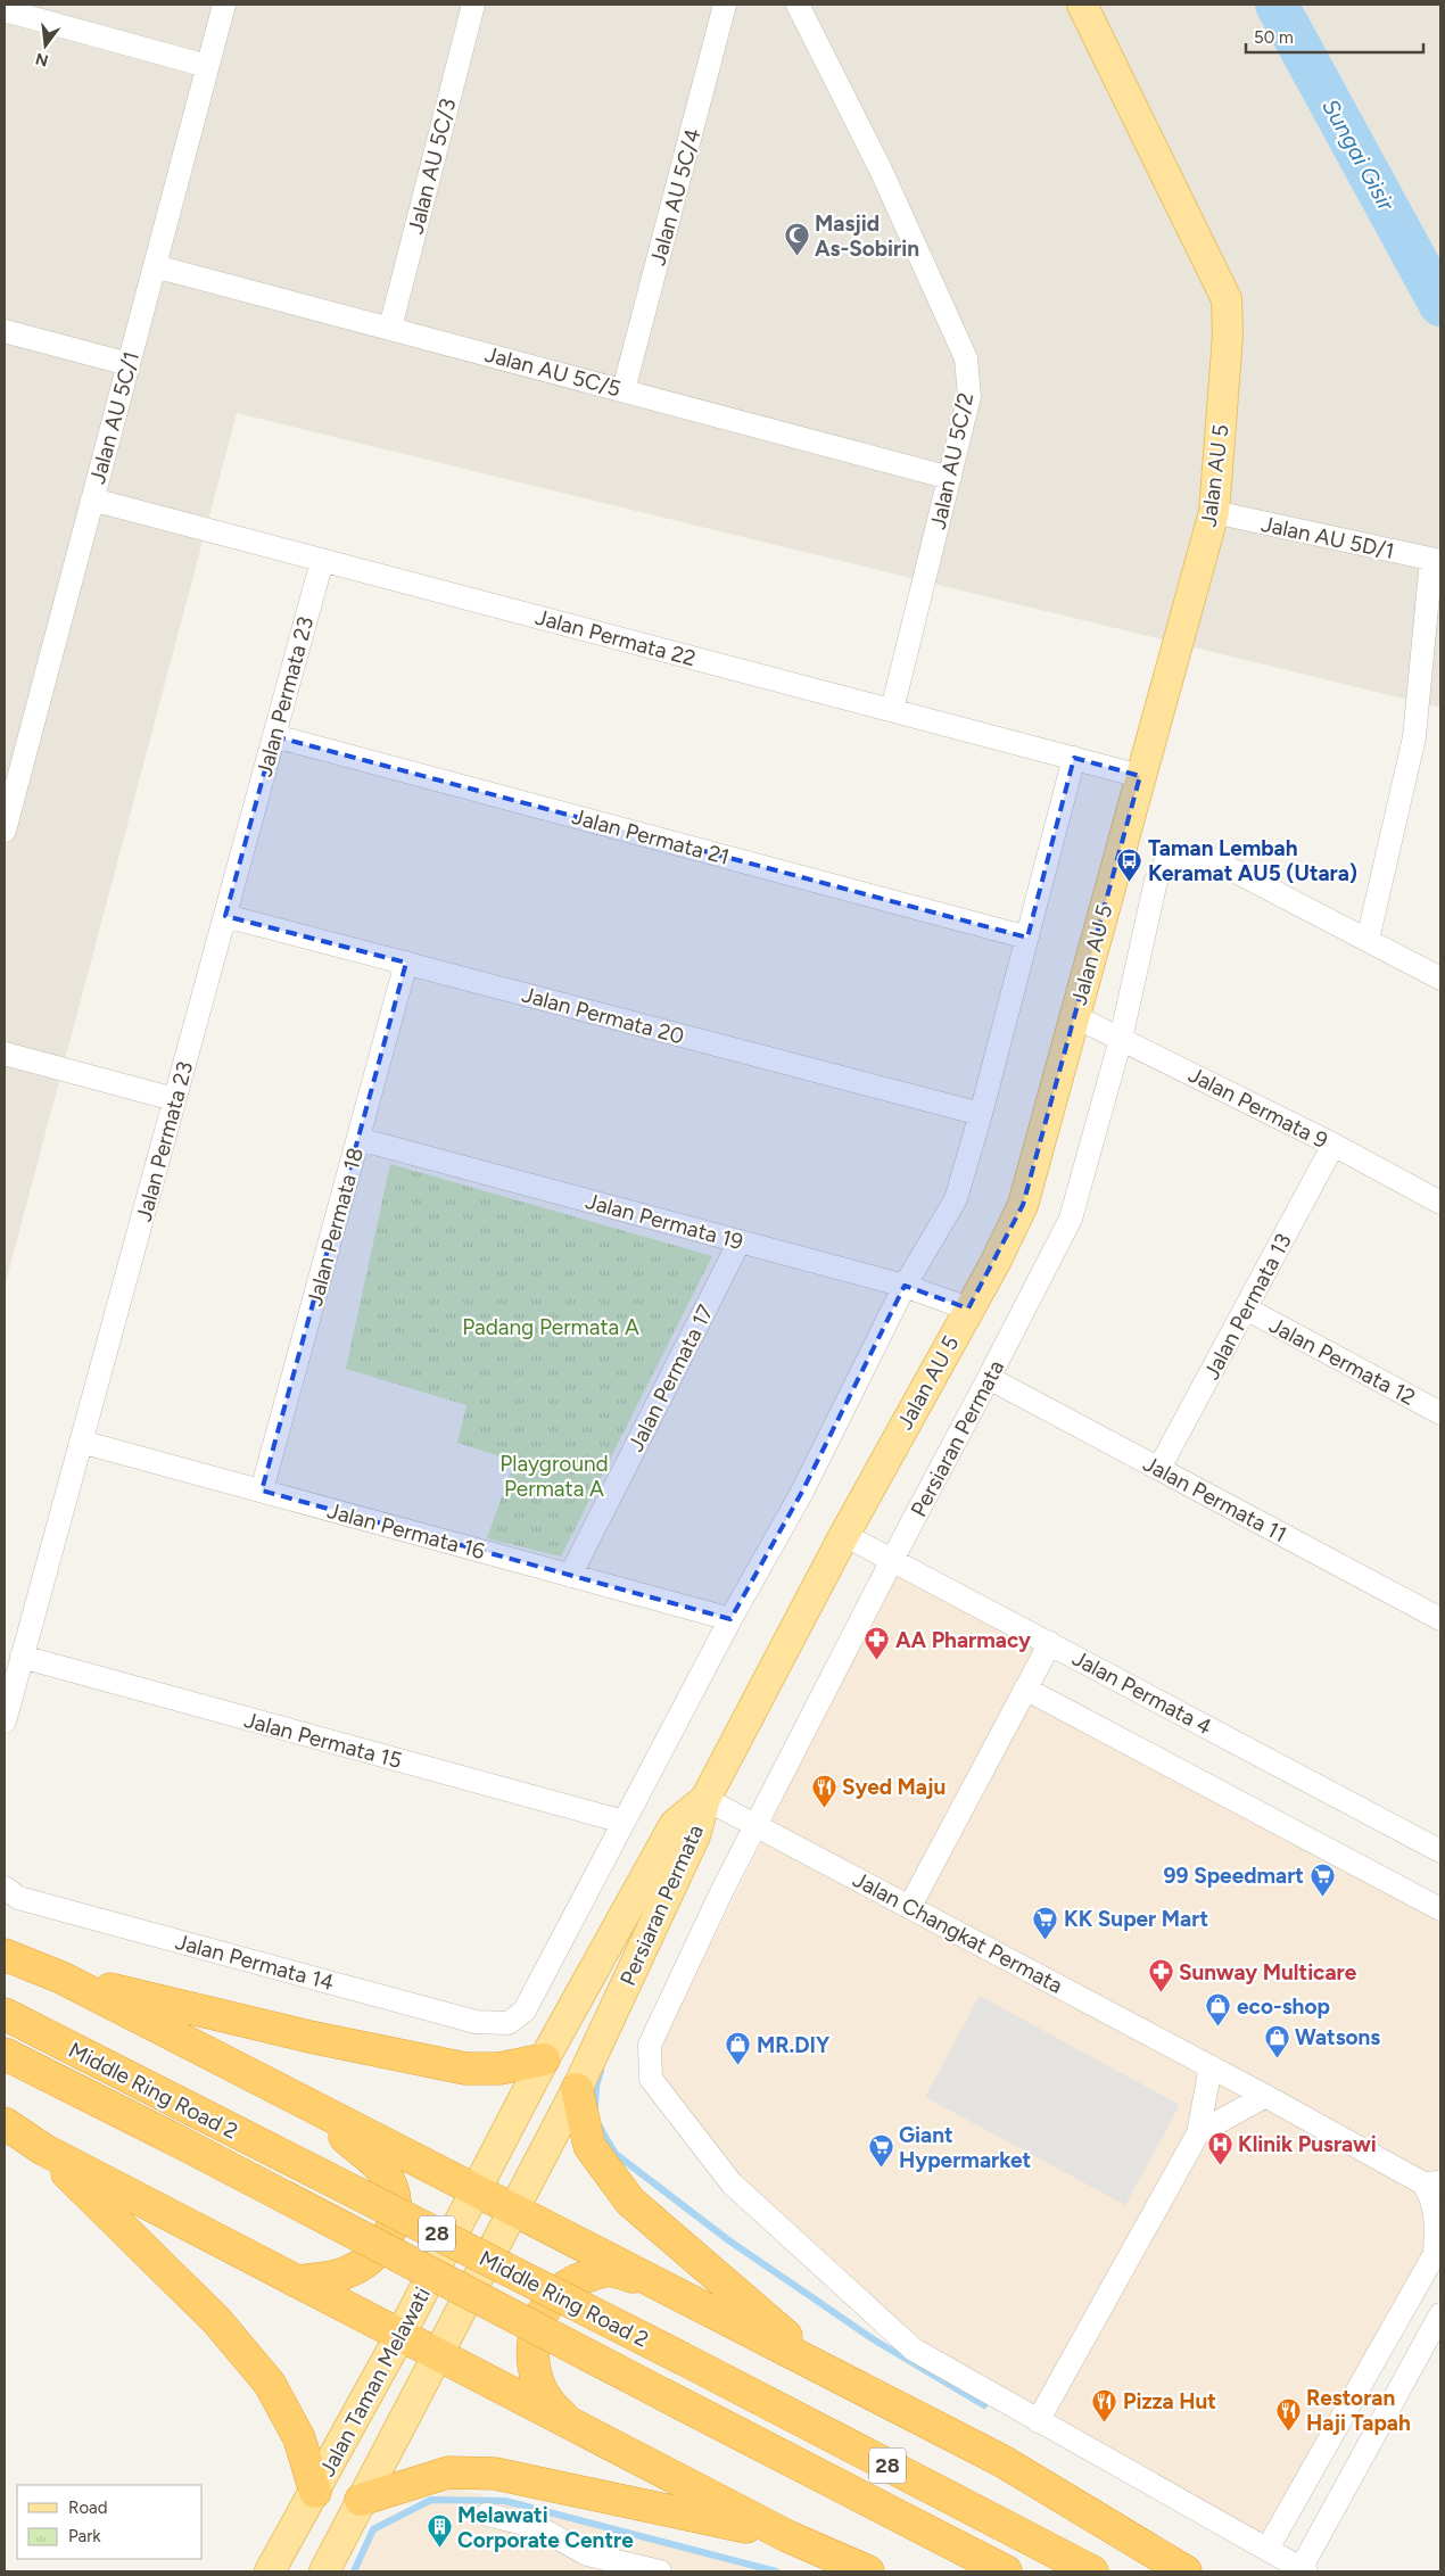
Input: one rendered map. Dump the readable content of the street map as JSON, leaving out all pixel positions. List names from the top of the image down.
{
  "streets": {
    "highway": ["Middle Ring Road 2", "28"],
    "main road": ["Jalan AU 5", "Persiaran Permata", "Jalan Taman Melawati"],
    "street": [
      "Jalan AU 5C/3",
      "Jalan AU 5C/4",
      "Jalan AU 5C/5",
      "Jalan AU 5C/1",
      "Jalan AU 5C/2",
      "Jalan AU 5D/1",
      "Jalan Permata 22",
      "Jalan Permata 23",
      "Jalan Permata 21",
      "Jalan Permata 20",
      "Jalan Permata 9",
      "Jalan Permata 19",
      "Jalan Permata 18",
      "Jalan Permata 13",
      "Jalan Permata 12",
      "Jalan Permata 17",
      "Jalan Permata 11",
      "Jalan Permata 16",
      "Jalan Permata 4",
      "Jalan Permata 15",
      "Jalan Changkat Permata",
      "Jalan Permata 14"
    ]
  },
  "crossings": [
    ["Jalan AU 5C/3", "Jalan AU 5C/5"],
    ["Jalan AU 5C/4", "Jalan AU 5C/5"],
    ["Jalan AU 5C/5", "Jalan AU 5C/1"],
    ["Jalan AU 5C/5", "Jalan AU 5C/2"],
    ["Jalan AU 5C/1", "Jalan Permata 22"],
    ["Jalan AU 5C/2", "Jalan Permata 22"],
    ["Jalan AU 5", "Jalan AU 5D/1"],
    ["Jalan AU 5", "Jalan Permata 22"],
    ["Jalan AU 5", "Jalan Permata 9"],
    ["Jalan AU 5", "Jalan Permata 19"],
    ["Jalan AU 5", "Persiaran Permata"],
    ["Jalan AU 5", "Jalan Permata 4"],
    ["Jalan AU 5", "Jalan Changkat Permata"],
    ["Jalan Permata 22", "Jalan Permata 23"],
    ["Jalan Permata 23", "Jalan Permata 21"],
    ["Jalan Permata 23", "Jalan Permata 20"],
    ["Jalan Permata 23", "Jalan Permata 16"],
    ["Jalan Permata 23", "Jalan Permata 15"],
    ["Jalan Permata 20", "Jalan Permata 18"],
    ["Jalan Permata 9", "Jalan Permata 13"],
    ["Jalan Permata 9", "Persiaran Permata"],
    ["Jalan Permata 19", "Jalan Permata 18"],
    ["Jalan Permata 19", "Jalan Permata 17"],
    ["Jalan Permata 18", "Jalan Permata 16"],
    ["Jalan Permata 13", "Jalan Permata 12"],
    ["Jalan Permata 13", "Jalan Permata 11"],
    ["Jalan Permata 17", "Jalan Permata 16"],
    ["Persiaran Permata", "Jalan Permata 11"],
    ["Persiaran Permata", "Jalan Permata 4"],
    ["Persiaran Permata", "Jalan Changkat Permata"],
    ["Persiaran Permata", "Jalan Taman Melawati"],
    ["Jalan Permata 15", "Jalan Permata 14"]
  ],
  "water": ["Sungai Gisir"],
  "parks": ["Padang Permata A", "Playground Permata A"],
  "places": {
    "mosque": ["Masjid As-Sobirin"],
    "bus stop": ["Taman Lembah Keramat AU5 (Utara)"],
    "pharmacy": ["AA Pharmacy", "Sunway Multicare"],
    "restaurant": ["Syed Maju", "Pizza Hut", "Restoran Haji Tapah"],
    "supermarket": ["99 Speedmart", "KK Super Mart", "Giant Hypermarket"],
    "shop": ["eco-shop", "Watsons", "MR.DIY"],
    "hospital": ["Klinik Pusrawi"],
    "building": ["Melawati Corporate Centre"]
  },
  "legend": ["Road", "Park"],
  "scale_bar": "50 m",
  "north": "bottom"
}
